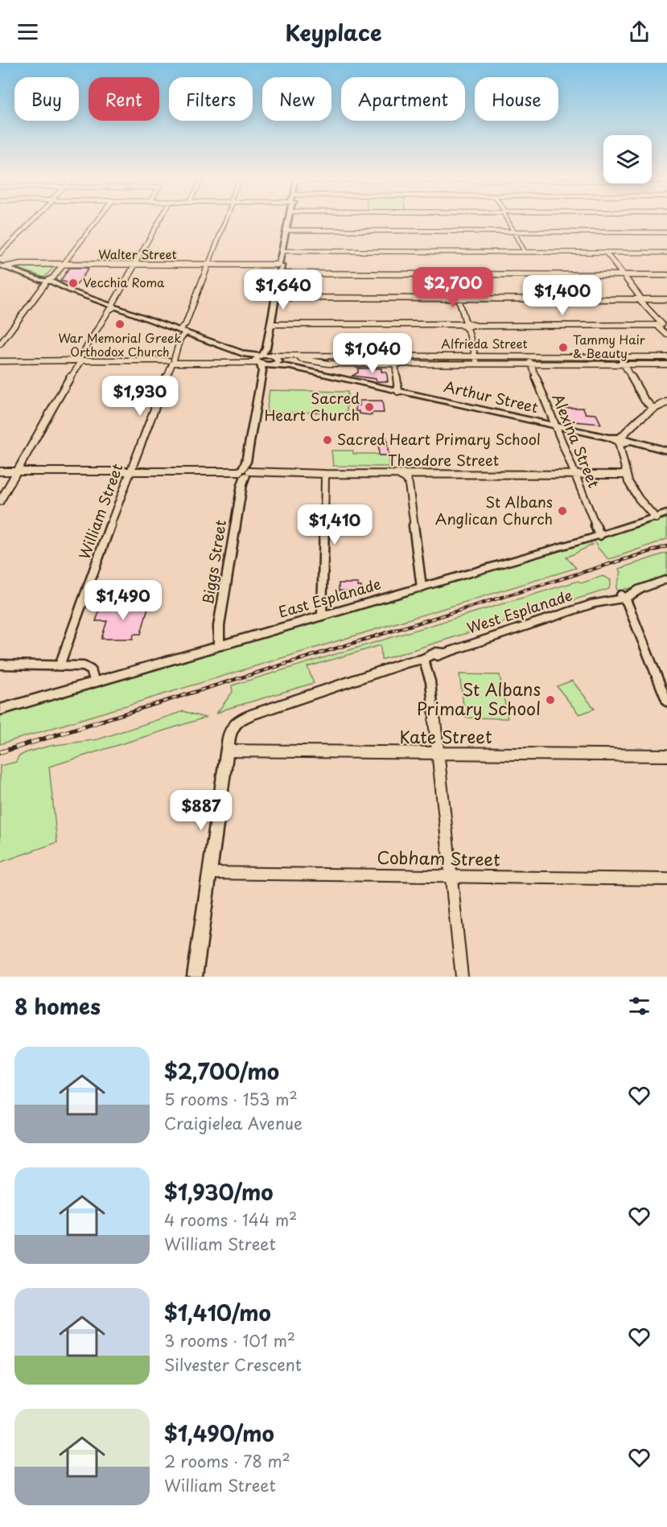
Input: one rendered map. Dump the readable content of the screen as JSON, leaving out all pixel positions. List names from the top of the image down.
{
  "streets": {
    "street": [
      "Walter Street",
      "Alfrieda Street",
      "Arthur Street",
      "Alexina Street",
      "Theodore Street",
      "William Street",
      "Biggs Street",
      "East Esplanade",
      "West Esplanade",
      "Kate Street",
      "Cobham Street"
    ]
  },
  "crossings": [
    ["Walter Street", "Biggs Street"],
    ["Alfrieda Street", "Arthur Street"],
    ["Alfrieda Street", "Alexina Street"],
    ["Arthur Street", "Alexina Street"],
    ["Alexina Street", "Theodore Street"],
    ["Alexina Street", "East Esplanade"],
    ["Theodore Street", "William Street"],
    ["Theodore Street", "Biggs Street"],
    ["Biggs Street", "East Esplanade"],
    ["West Esplanade", "Kate Street"],
    ["West Esplanade", "Cobham Street"]
  ],
  "places": [
    "Vecchia Roma",
    "War Memorial Greek Orthodox Church",
    "Tammy Hair & Beauty",
    "Sacred Heart Church",
    "Sacred Heart Primary School",
    "St Albans Anglican Church",
    "St Albans Primary School"
  ],
  "page": {
    "header": "Keyplace",
    "chip": [
      "Buy",
      "Rent",
      "Filters",
      "New",
      "Apartment",
      "House"
    ],
    "price": [
      "$2,700",
      "$1,640",
      "$1,400",
      "$1,040",
      "$1,930",
      "$1,410",
      "$1,490",
      "$887"
    ],
    "heading": "8 homes",
    "list": [
      {
        "name": "$2,700/mo",
        "note": "5 rooms · 153 m² · Craigielea Avenue"
      },
      {
        "name": "$1,930/mo",
        "note": "4 rooms · 144 m² · William Street"
      },
      {
        "name": "$1,410/mo",
        "note": "3 rooms · 101 m² · Silvester Crescent"
      },
      {
        "name": "$1,490/mo",
        "note": "2 rooms · 78 m² · William Street"
      }
    ]
  }
}
